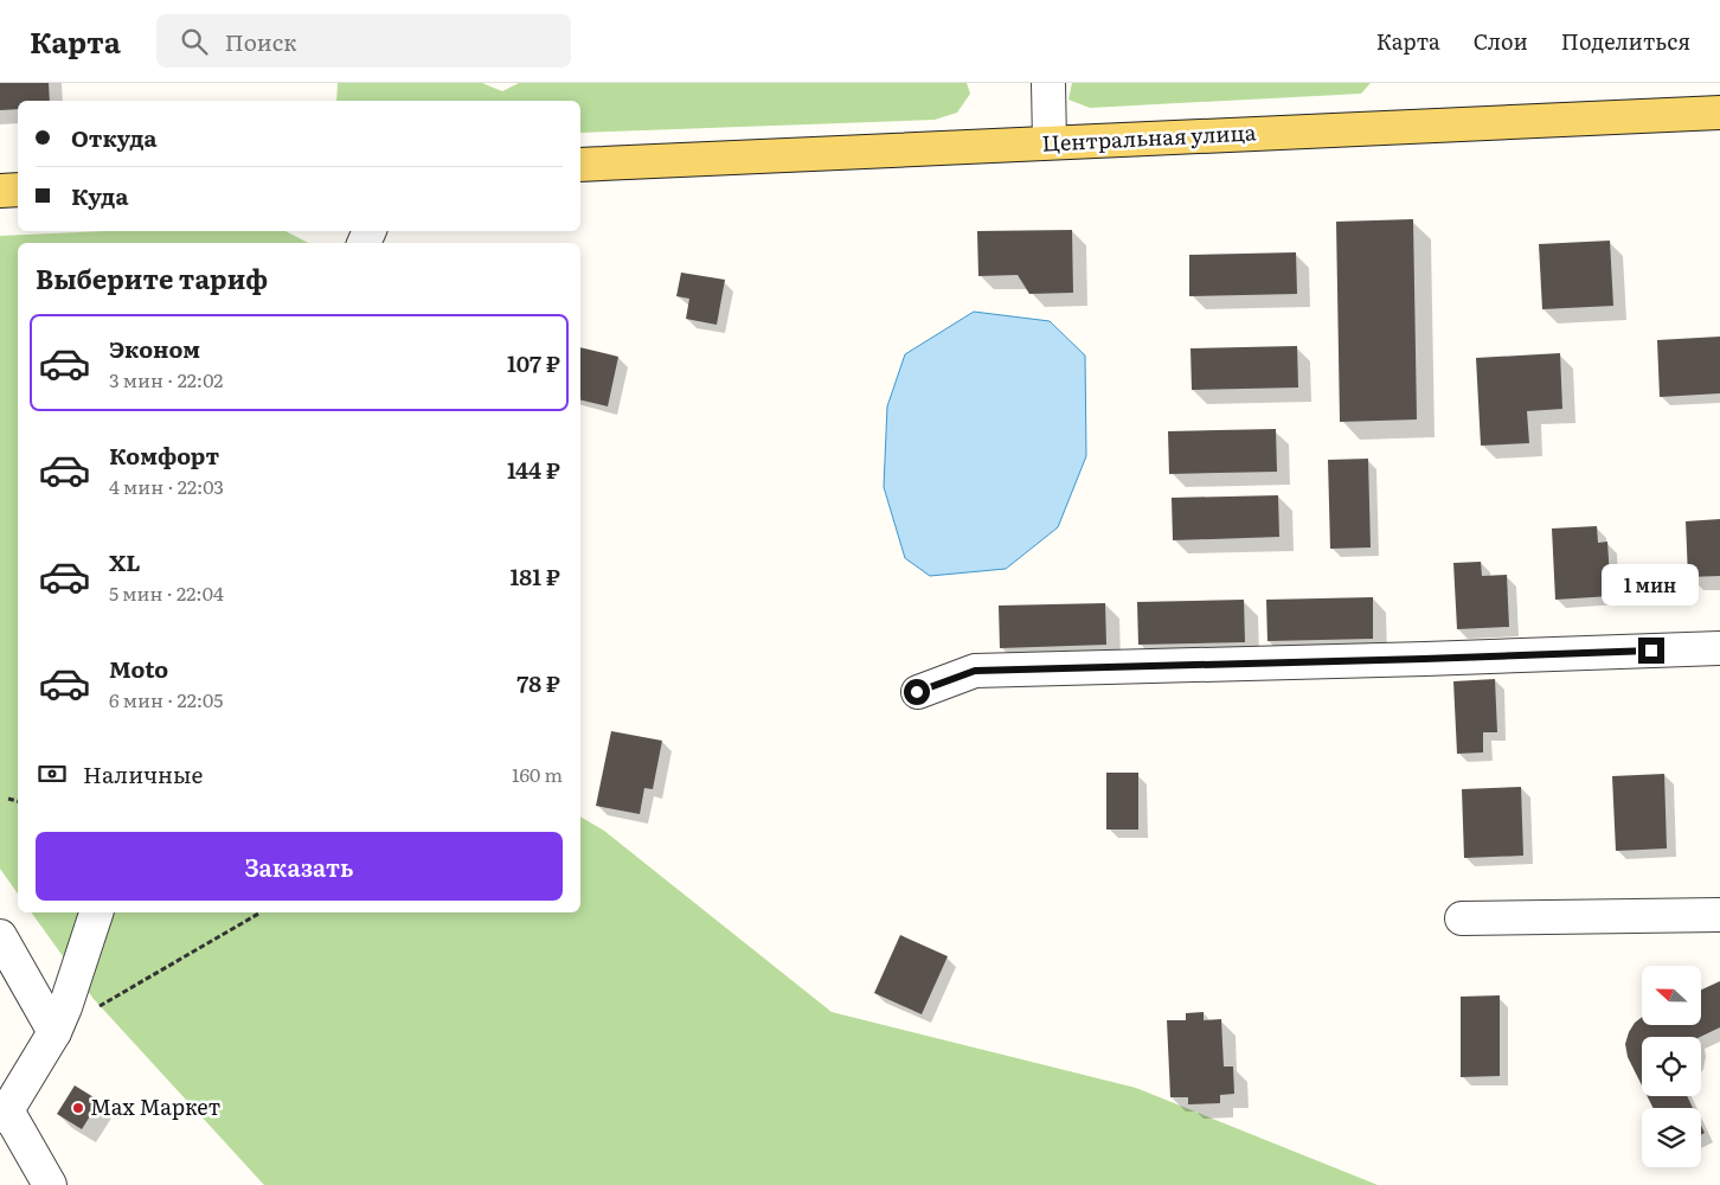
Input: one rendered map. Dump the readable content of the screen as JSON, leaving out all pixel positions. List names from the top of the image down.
{
  "streets": {
    "main road": ["Центральная улица"]
  },
  "places": ["Мах Маркет"],
  "north": "left",
  "page": {
    "header": "Карта",
    "search": "Поиск",
    "nav": ["Карта", "Слои", "Поделиться"],
    "banner": ["Откуда", "Куда"],
    "heading": "Выберите тариф",
    "list": [
      {
        "name": "Эконом",
        "note": "3 мин · 22:02",
        "value": "107 ₽"
      },
      {
        "name": "Комфорт",
        "note": "4 мин · 22:03",
        "value": "144 ₽"
      },
      {
        "name": "XL",
        "note": "5 мин · 22:04",
        "value": "181 ₽"
      },
      {
        "name": "Moto",
        "note": "6 мин · 22:05",
        "value": "78 ₽"
      }
    ],
    "bubble": "1 мин",
    "pay": ["Наличные", "160 m"],
    "buttons": "Заказать"
  }
}
